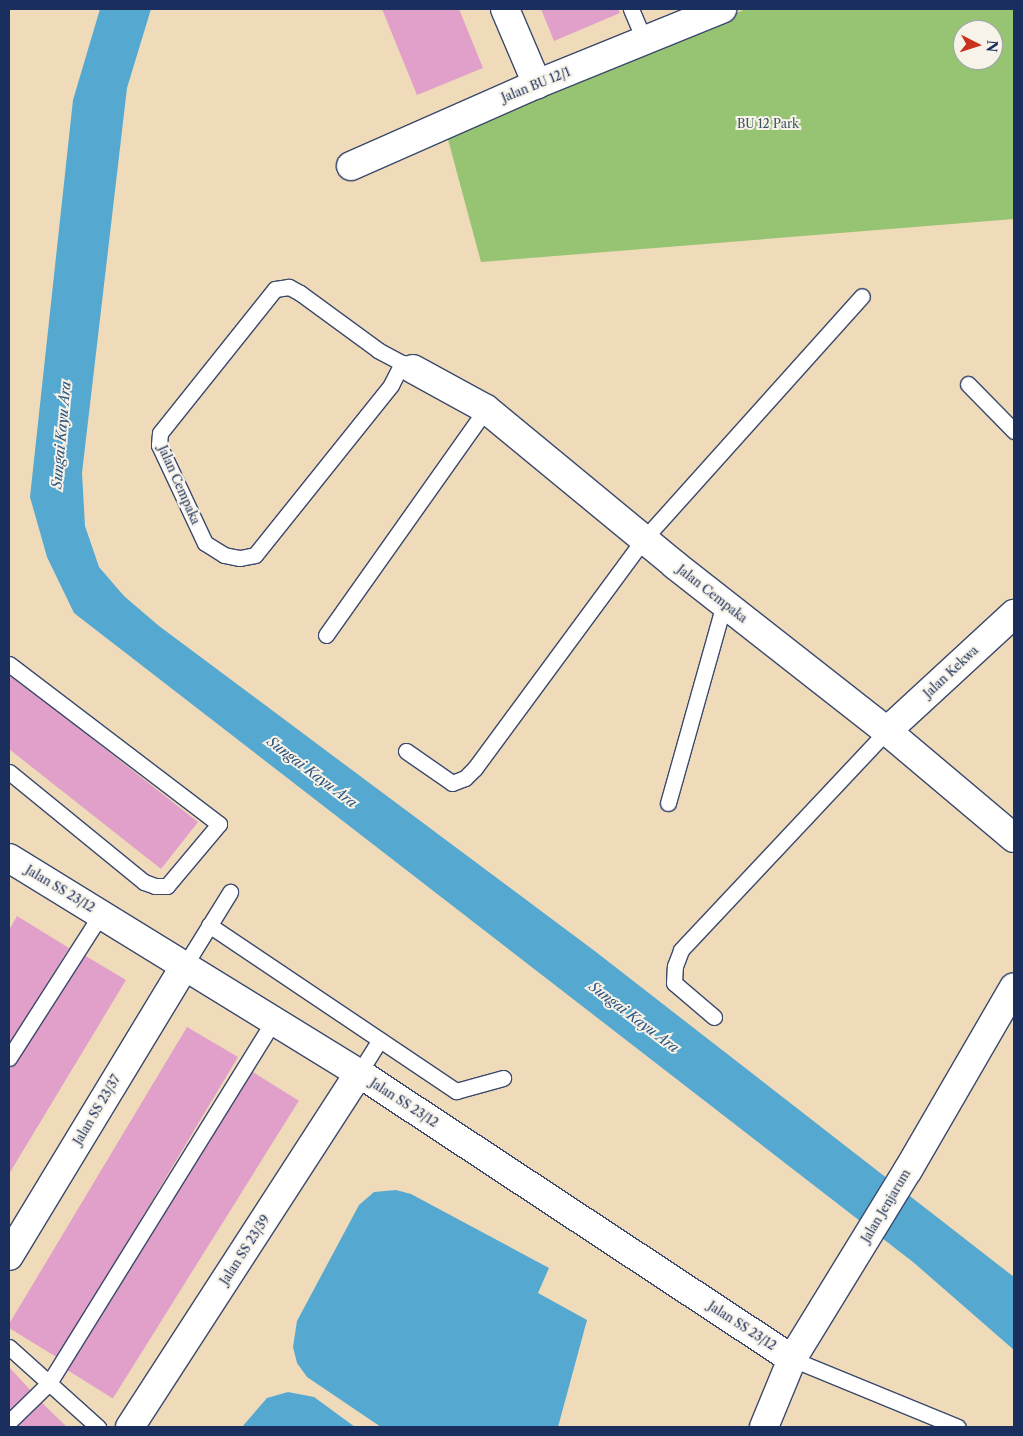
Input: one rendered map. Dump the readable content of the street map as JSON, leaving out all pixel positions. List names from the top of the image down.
{
  "streets": {
    "street": [
      "Jalan BU 12/1",
      "Jalan Cempaka",
      "Jalan Kekwa",
      "Jalan SS 23/12",
      "Jalan SS 23/37",
      "Jalan Jenjarum",
      "Jalan SS 23/39"
    ]
  },
  "crossings": [
    ["Jalan Cempaka", "Jalan Kekwa"],
    ["Jalan SS 23/12", "Jalan SS 23/37"],
    ["Jalan SS 23/12", "Jalan Jenjarum"],
    ["Jalan SS 23/12", "Jalan SS 23/39"]
  ],
  "water": ["Sungai Kayu Ara"],
  "parks": ["BU 12 Park"],
  "north": "right"
}
